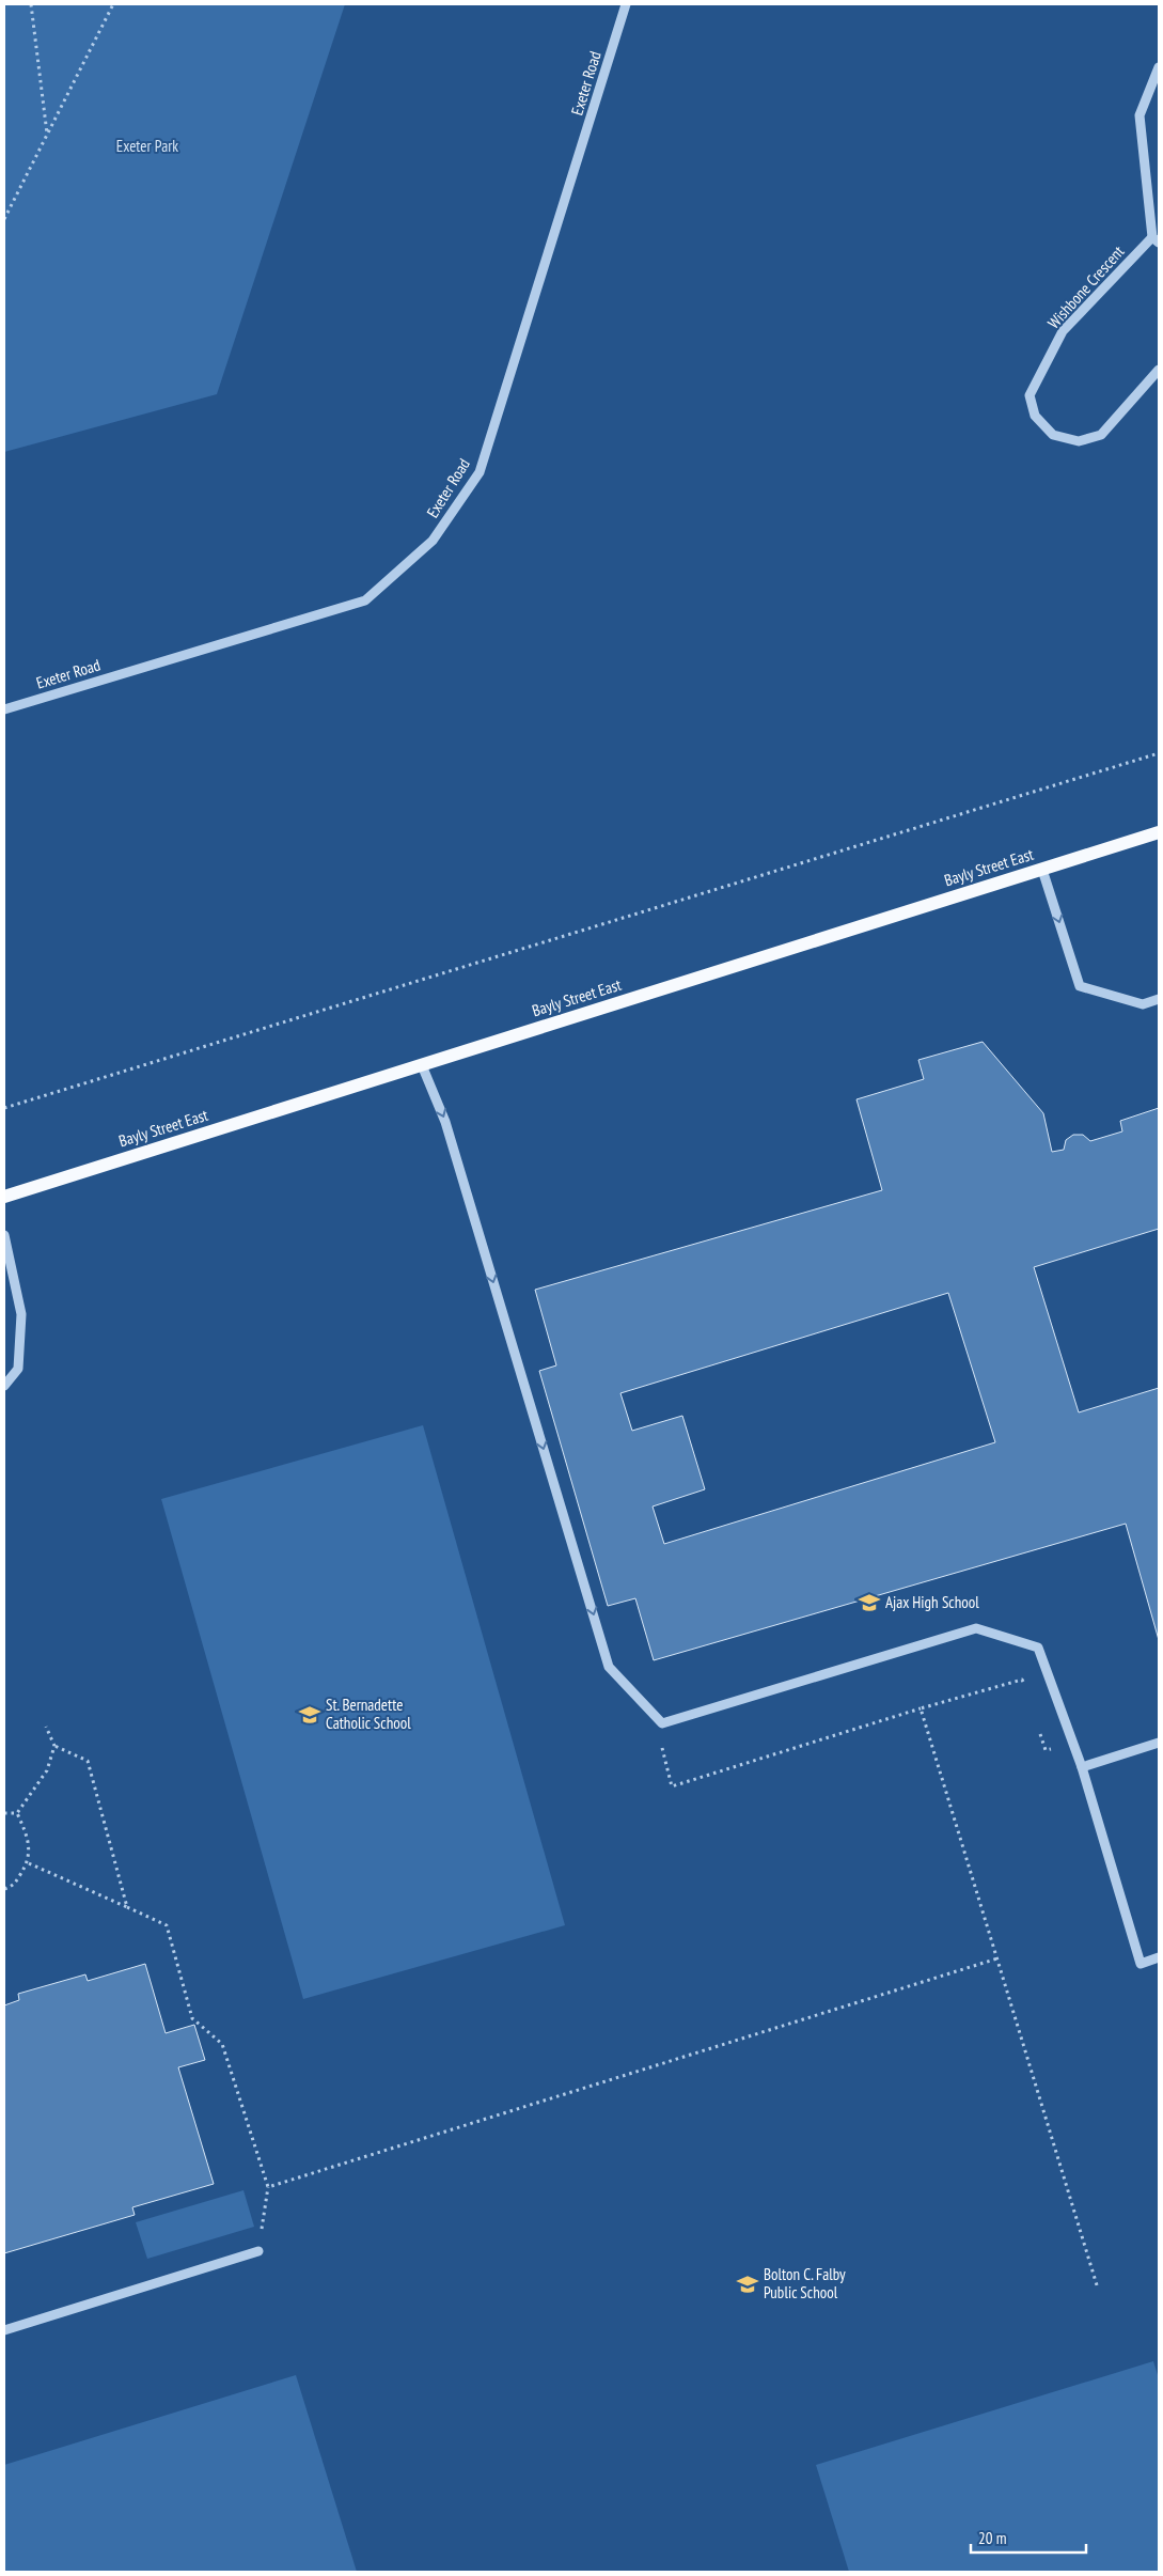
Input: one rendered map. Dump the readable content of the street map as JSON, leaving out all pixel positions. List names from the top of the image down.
{
  "streets": {
    "main road": ["Bayly Street East"],
    "street": ["Exeter Road", "Wishbone Crescent"]
  },
  "parks": ["Exeter Park"],
  "places": {
    "school or university": ["Ajax High School", "St. Bernadette Catholic School", "Bolton C. Falby Public School"]
  },
  "scale_bar": "20 m"
}
